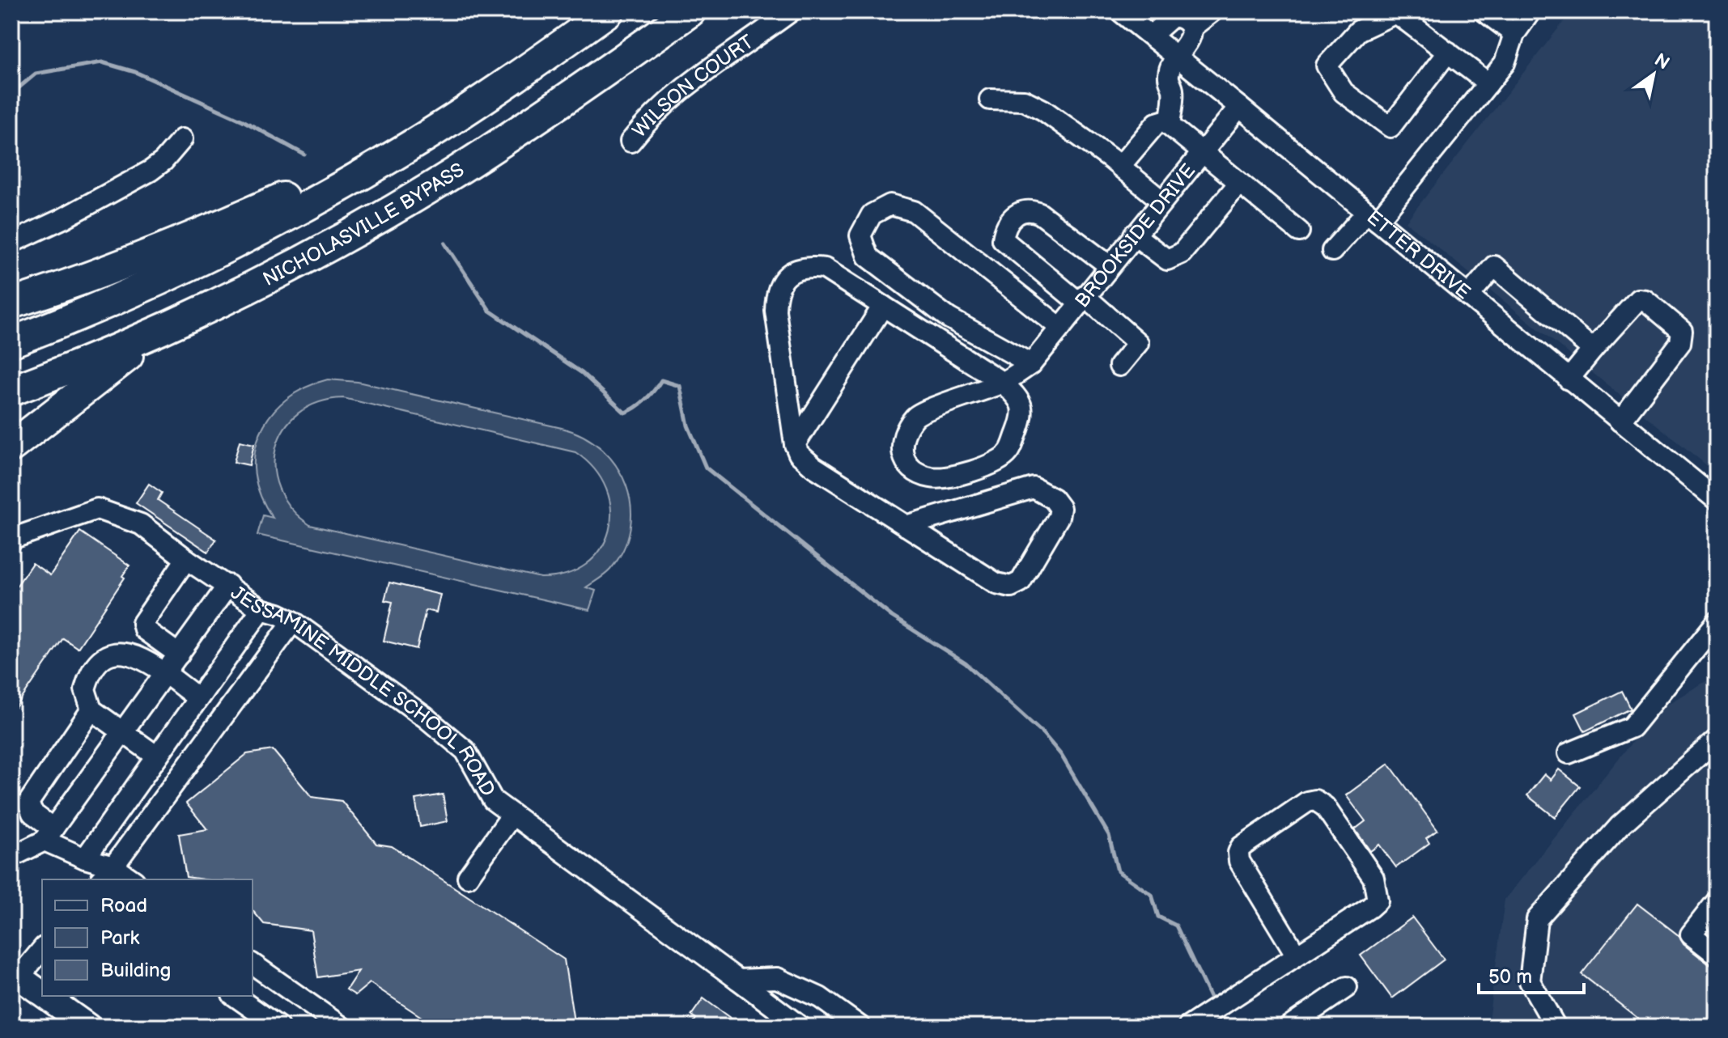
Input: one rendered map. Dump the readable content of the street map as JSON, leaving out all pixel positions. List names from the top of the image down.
{
  "streets": {
    "highway": ["NICHOLASVILLE BYPASS"],
    "street": [
      "WILSON COURT",
      "BROOKSIDE DRIVE",
      "ETTER DRIVE",
      "JESSAMINE MIDDLE SCHOOL ROAD"
    ]
  },
  "crossings": [
    ["BROOKSIDE DRIVE", "ETTER DRIVE"]
  ],
  "legend": ["Road", "Park", "Building"],
  "scale_bar": "50 m",
  "north": "top right"
}
